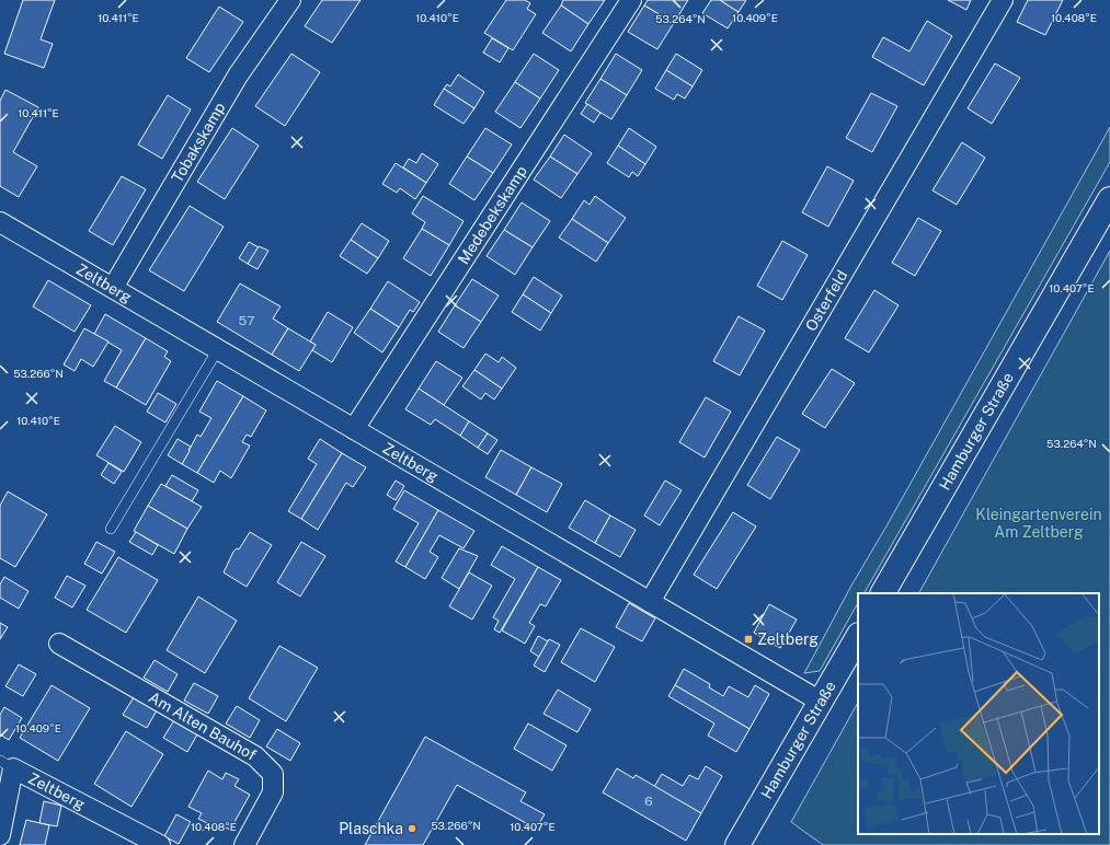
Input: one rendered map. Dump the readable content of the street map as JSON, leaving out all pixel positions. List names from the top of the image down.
{
  "streets": {
    "main road": ["Hamburger Straße"],
    "street": [
      "Tobakskamp",
      "Medebekskamp",
      "Zeltberg",
      "Osterfeld",
      "Am Alten Bauhof"
    ]
  },
  "crossings": [
    ["Tobakskamp", "Zeltberg"],
    ["Medebekskamp", "Zeltberg"],
    ["Zeltberg", "Osterfeld"],
    ["Zeltberg", "Hamburger Straße"]
  ],
  "parks": ["Kleingartenverein Am Zeltberg"],
  "places": {
    "transit": ["Zeltberg"],
    "other": ["Plaschka"]
  },
  "house_numbers": ["57", "6"],
  "coordinates": [
    "10.411°E",
    "10.410°E",
    "10.409°E",
    "10.408°E",
    "53.264°N",
    "10.407°E",
    "53.266°N"
  ]
}
